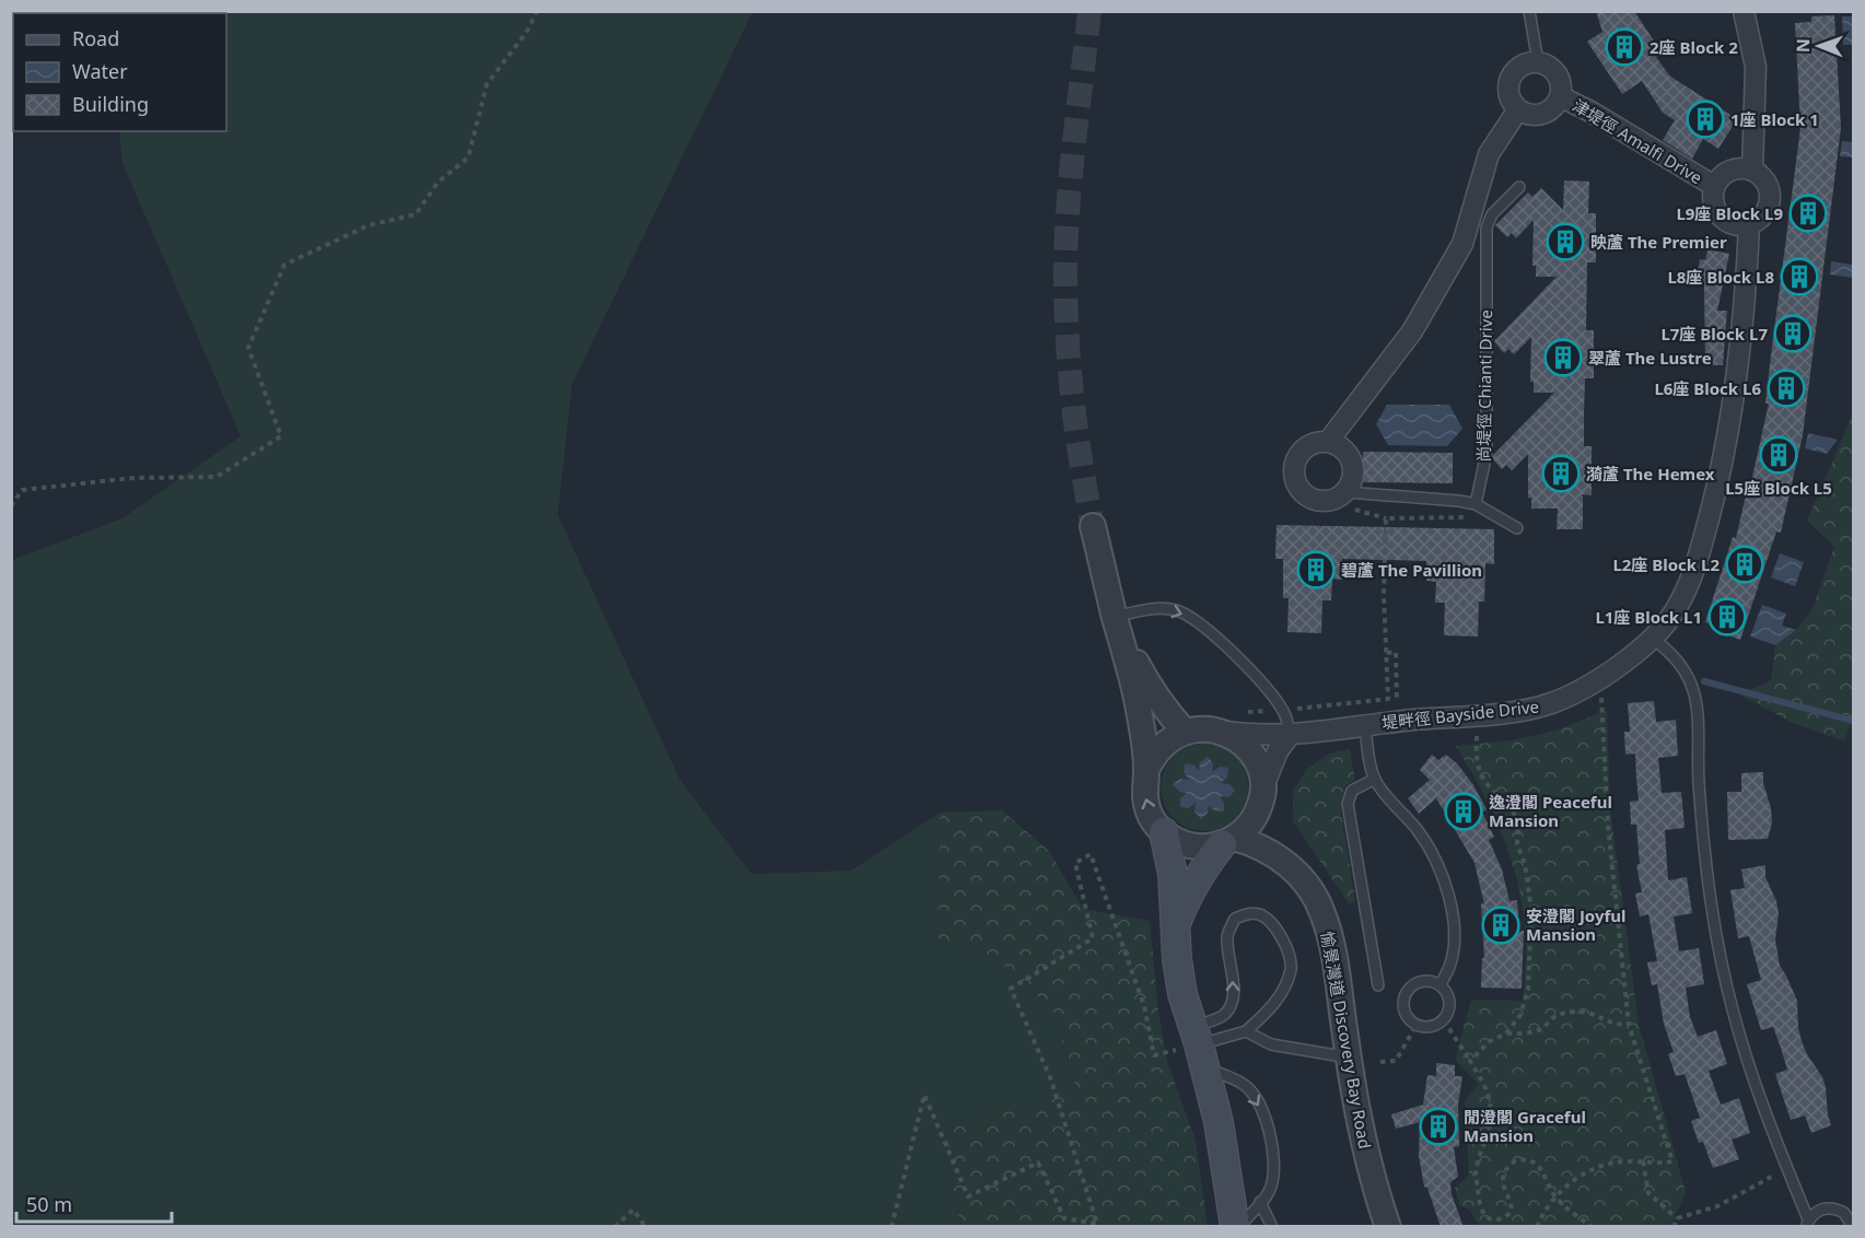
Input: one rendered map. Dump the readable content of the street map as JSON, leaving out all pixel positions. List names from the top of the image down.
{
  "streets": {
    "street": ["津堤徑 Amalfi Drive", "堤畔徑 Bayside Drive", "愉景灣道 Discovery Bay Road"],
    "lane": ["尚堤徑 Chianti Drive"]
  },
  "crossings": [
    ["津堤徑 Amalfi Drive", "堤畔徑 Bayside Drive"],
    ["堤畔徑 Bayside Drive", "愉景灣道 Discovery Bay Road"]
  ],
  "places": {
    "building": [
      "2座 Block 2",
      "1座 Block 1",
      "L9座 Block L9",
      "映蘆 The Premier",
      "L8座 Block L8",
      "L7座 Block L7",
      "翠蘆 The Lustre",
      "L6座 Block L6",
      "L5座 Block L5",
      "漪蘆 The Hemex",
      "L2座 Block L2",
      "碧蘆 The Pavillion",
      "L1座 Block L1",
      "逸澄閣 Peaceful Mansion",
      "安澄閣 Joyful Mansion",
      "閒澄閣 Graceful Mansion"
    ]
  },
  "legend": ["Road", "Water", "Building"],
  "scale_bar": "50 m",
  "north": "left"
}
